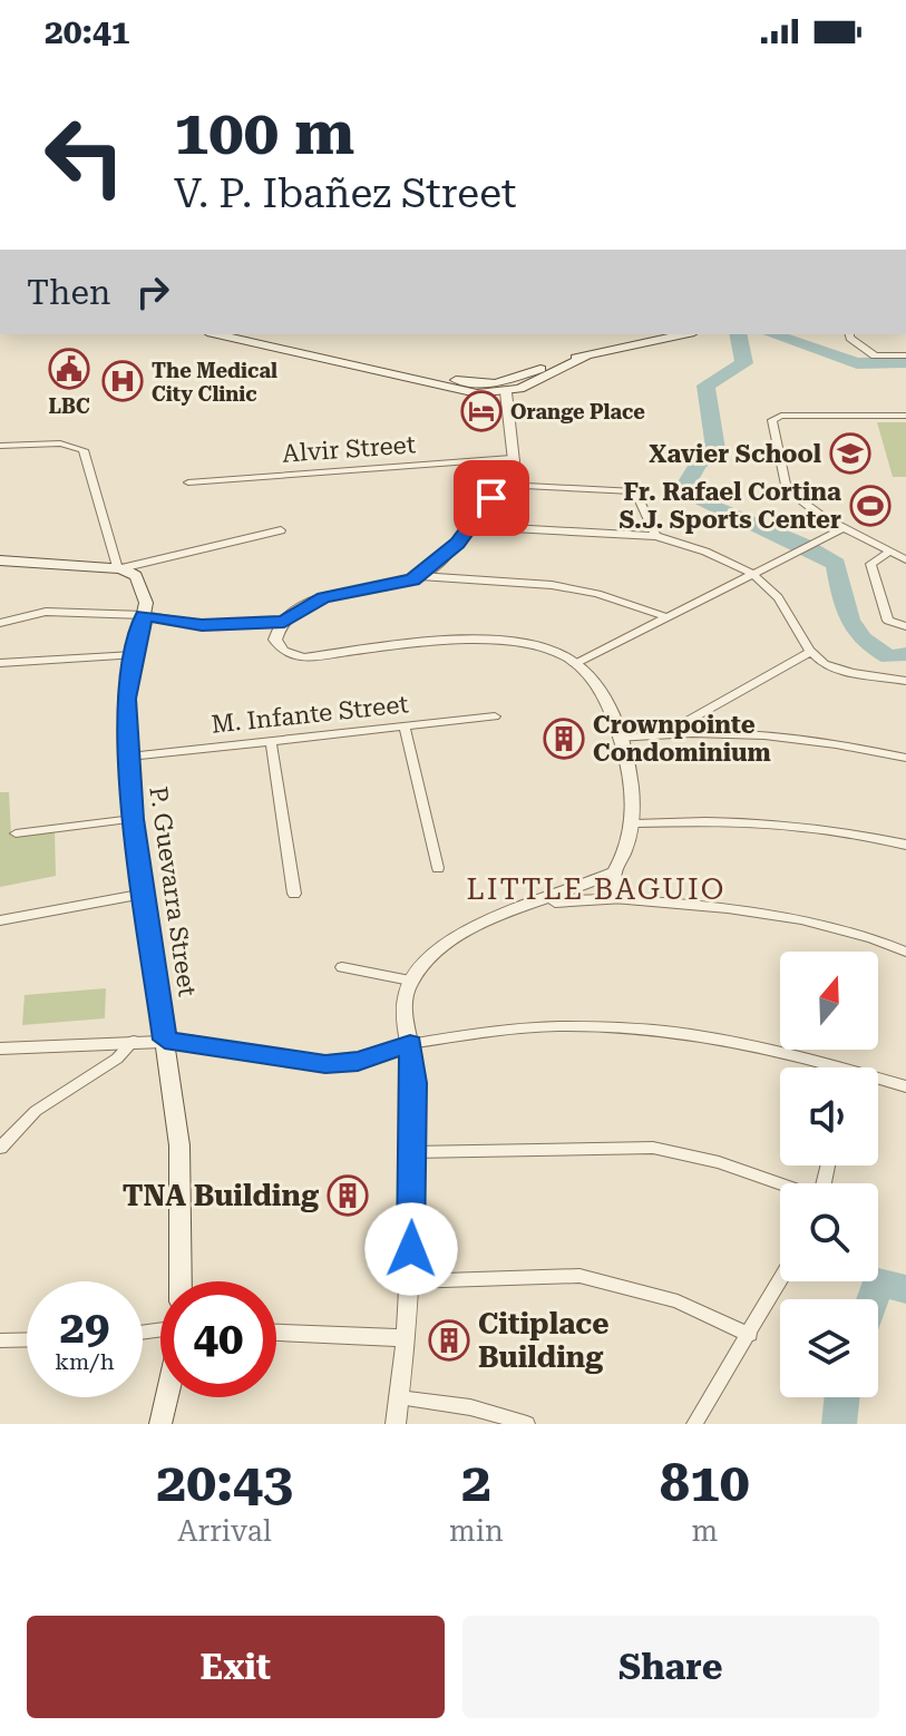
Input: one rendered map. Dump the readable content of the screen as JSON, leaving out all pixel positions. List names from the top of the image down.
{
  "streets": {
    "main road": ["P. Guevarra Street"],
    "street": ["Alvir Street", "M. Infante Street"]
  },
  "crossings": [
    ["M. Infante Street", "P. Guevarra Street"]
  ],
  "districts": ["LITTLE BAGUIO"],
  "places": {
    "public building": ["LBC"],
    "hospital": ["The Medical City Clinic"],
    "hotel": ["Orange Place"],
    "school or university": ["Xavier School"],
    "sports": ["Fr. Rafael Cortina S.J. Sports Center"],
    "building": ["Crownpointe Condominium", "TNA Building", "Citiplace Building"]
  },
  "north": "top",
  "page": {
    "status": "20:41",
    "turn": ["100 m", "V. P. Ibañez Street"],
    "then": "Then",
    "speed": "29 km/h",
    "limit": "40",
    "eta": [
      "20:43",
      "Arrival",
      "2",
      "min",
      "810",
      "m"
    ],
    "buttons": ["Exit", "Share"]
  }
}
